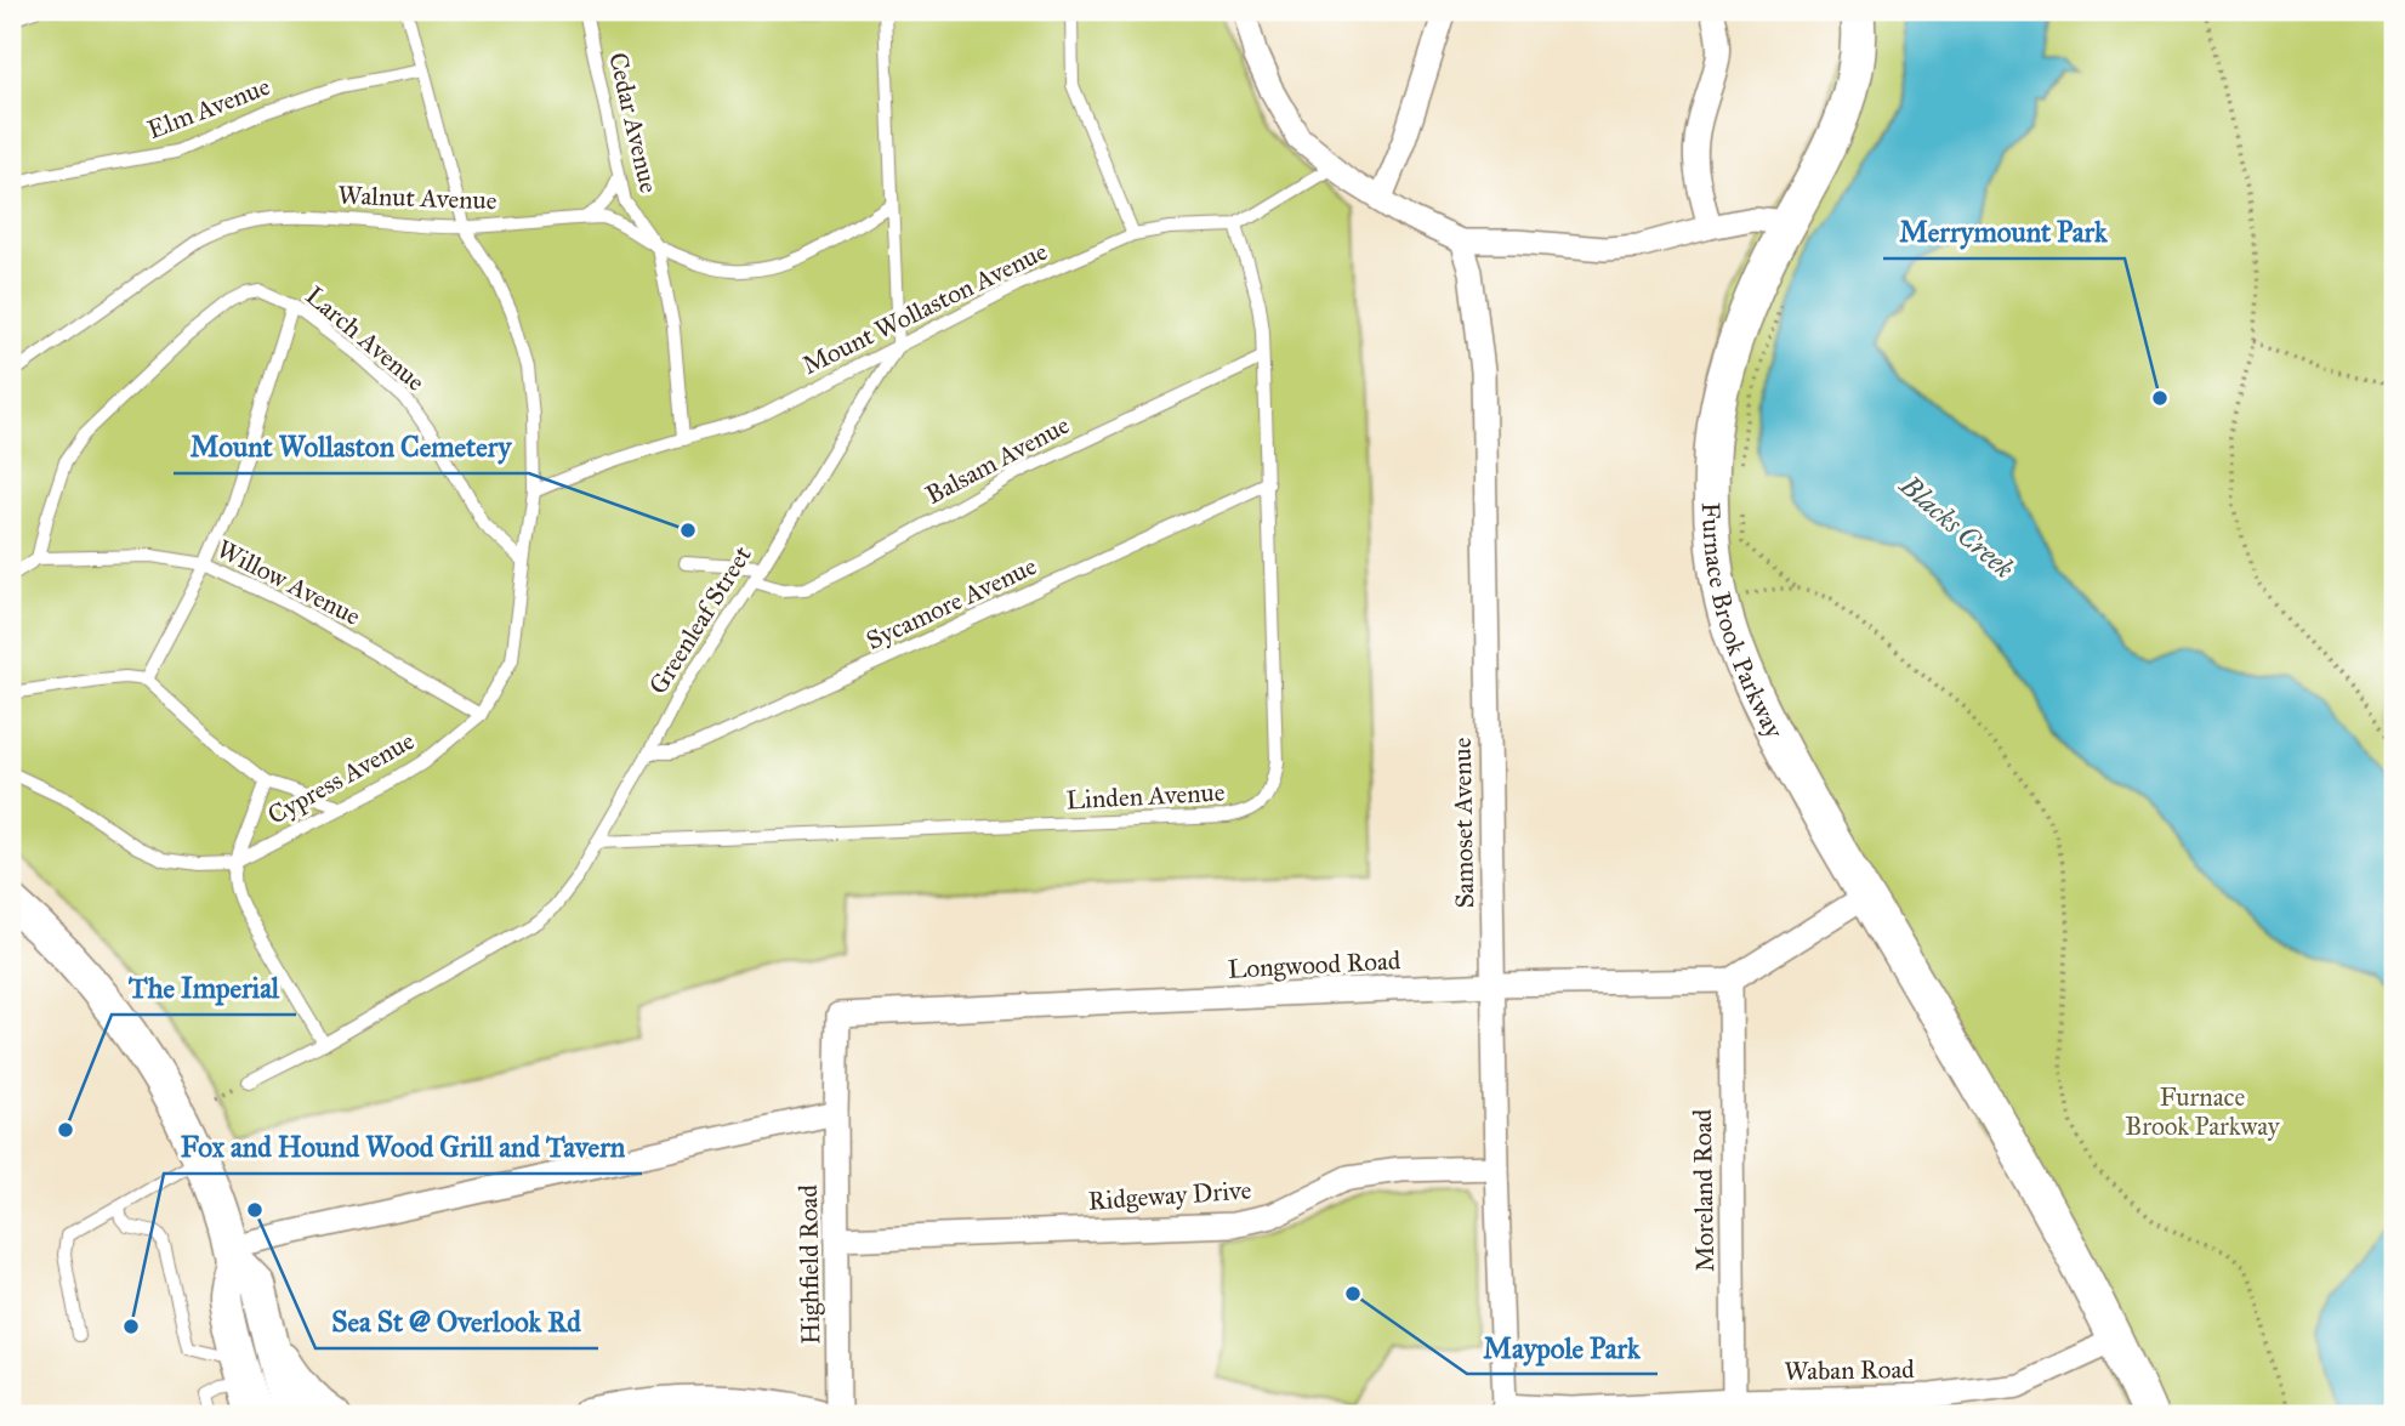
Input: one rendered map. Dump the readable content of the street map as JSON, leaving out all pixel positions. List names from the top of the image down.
{
  "streets": {
    "main road": ["Furnace Brook Parkway"],
    "street": [
      "Samoset Avenue",
      "Longwood Road",
      "Moreland Road",
      "Ridgeway Drive",
      "Highfield Road",
      "Waban Road"
    ],
    "lane": [
      "Elm Avenue",
      "Cedar Avenue",
      "Walnut Avenue",
      "Mount Wollaston Avenue",
      "Larch Avenue",
      "Balsam Avenue",
      "Willow Avenue",
      "Sycamore Avenue",
      "Greenleaf Street",
      "Cypress Avenue",
      "Linden Avenue"
    ]
  },
  "crossings": [
    ["Elm Avenue", "Cypress Avenue"],
    ["Cedar Avenue", "Walnut Avenue"],
    ["Cedar Avenue", "Mount Wollaston Avenue"],
    ["Walnut Avenue", "Cypress Avenue"],
    ["Mount Wollaston Avenue", "Greenleaf Street"],
    ["Mount Wollaston Avenue", "Cypress Avenue"],
    ["Mount Wollaston Avenue", "Linden Avenue"],
    ["Larch Avenue", "Willow Avenue"],
    ["Larch Avenue", "Cypress Avenue"],
    ["Balsam Avenue", "Greenleaf Street"],
    ["Balsam Avenue", "Linden Avenue"],
    ["Willow Avenue", "Cypress Avenue"],
    ["Sycamore Avenue", "Greenleaf Street"],
    ["Sycamore Avenue", "Linden Avenue"],
    ["Furnace Brook Parkway", "Waban Road"],
    ["Greenleaf Street", "Linden Avenue"],
    ["Samoset Avenue", "Longwood Road"],
    ["Samoset Avenue", "Ridgeway Drive"],
    ["Samoset Avenue", "Waban Road"],
    ["Longwood Road", "Moreland Road"],
    ["Longwood Road", "Highfield Road"],
    ["Moreland Road", "Waban Road"],
    ["Ridgeway Drive", "Highfield Road"]
  ],
  "water": ["Blacks Creek"],
  "parks": ["Furnace Brook Parkway"],
  "places": [
    "Merrymount Park",
    "Mount Wollaston Cemetery",
    "The Imperial",
    "Sea St @ Overlook Rd",
    "Maypole Park",
    "Fox and Hound Wood Grill and Tavern"
  ]
}
